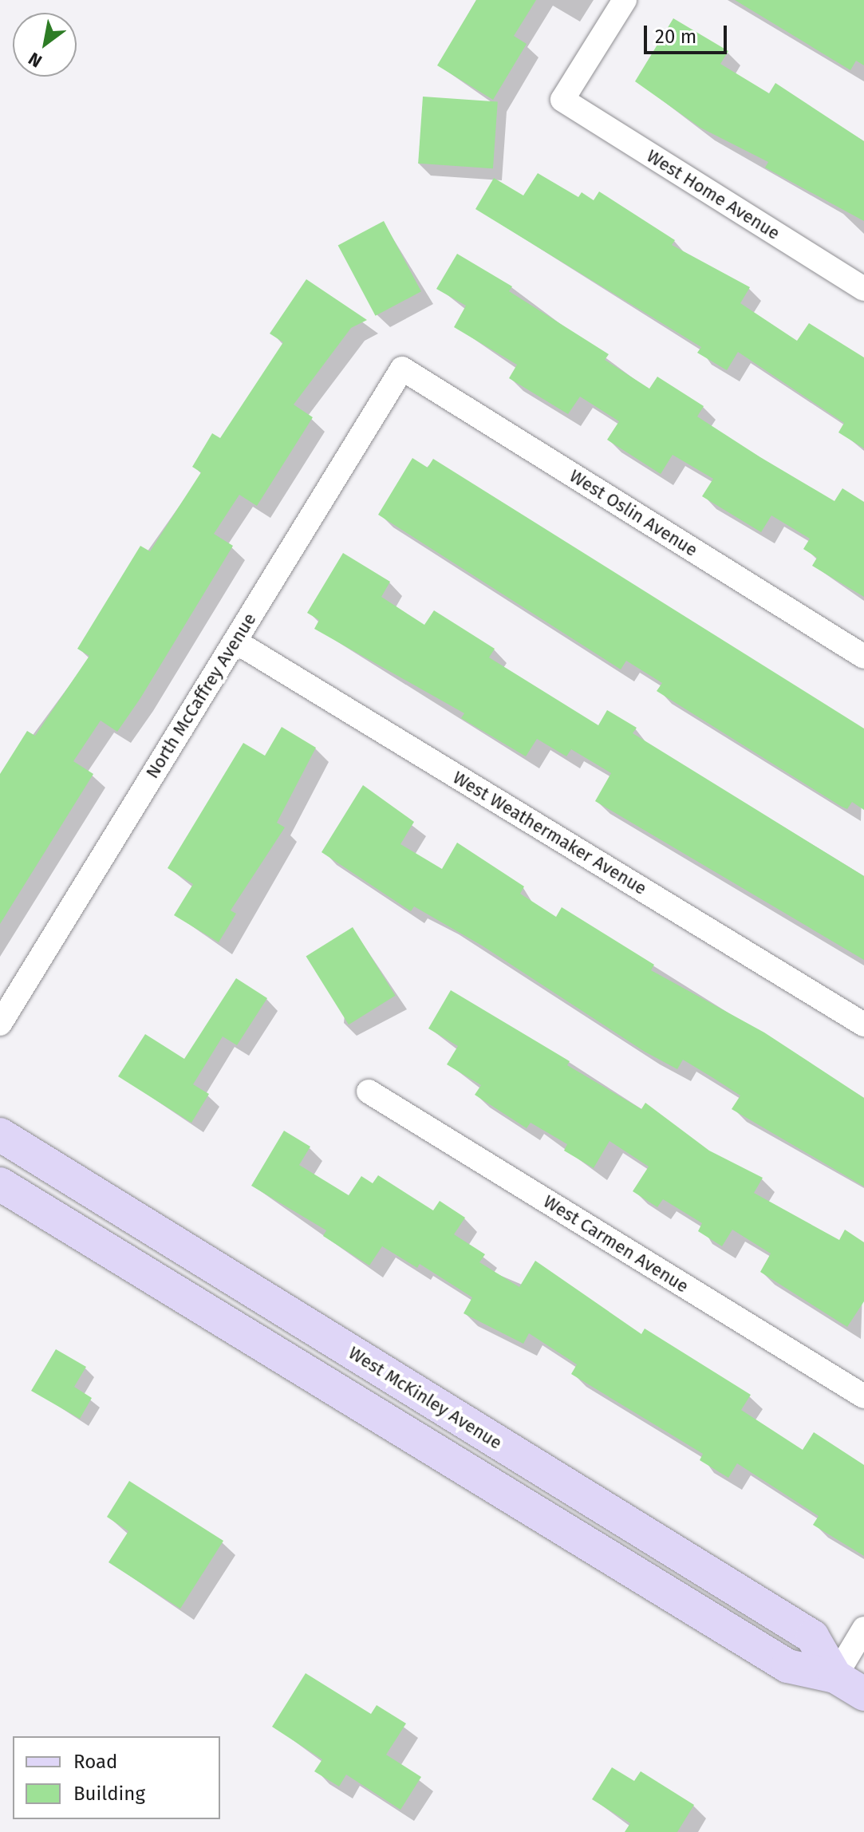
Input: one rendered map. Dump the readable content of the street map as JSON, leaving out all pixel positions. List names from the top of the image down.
{
  "streets": {
    "street": [
      "West Home Avenue",
      "West Oslin Avenue",
      "North McCaffrey Avenue",
      "West Weathermaker Avenue",
      "West Carmen Avenue",
      "West McKinley Avenue"
    ]
  },
  "crossings": [
    ["West Oslin Avenue", "North McCaffrey Avenue"],
    ["North McCaffrey Avenue", "West Weathermaker Avenue"]
  ],
  "legend": ["Road", "Building"],
  "scale_bar": "20 m",
  "north": "bottom left"
}
